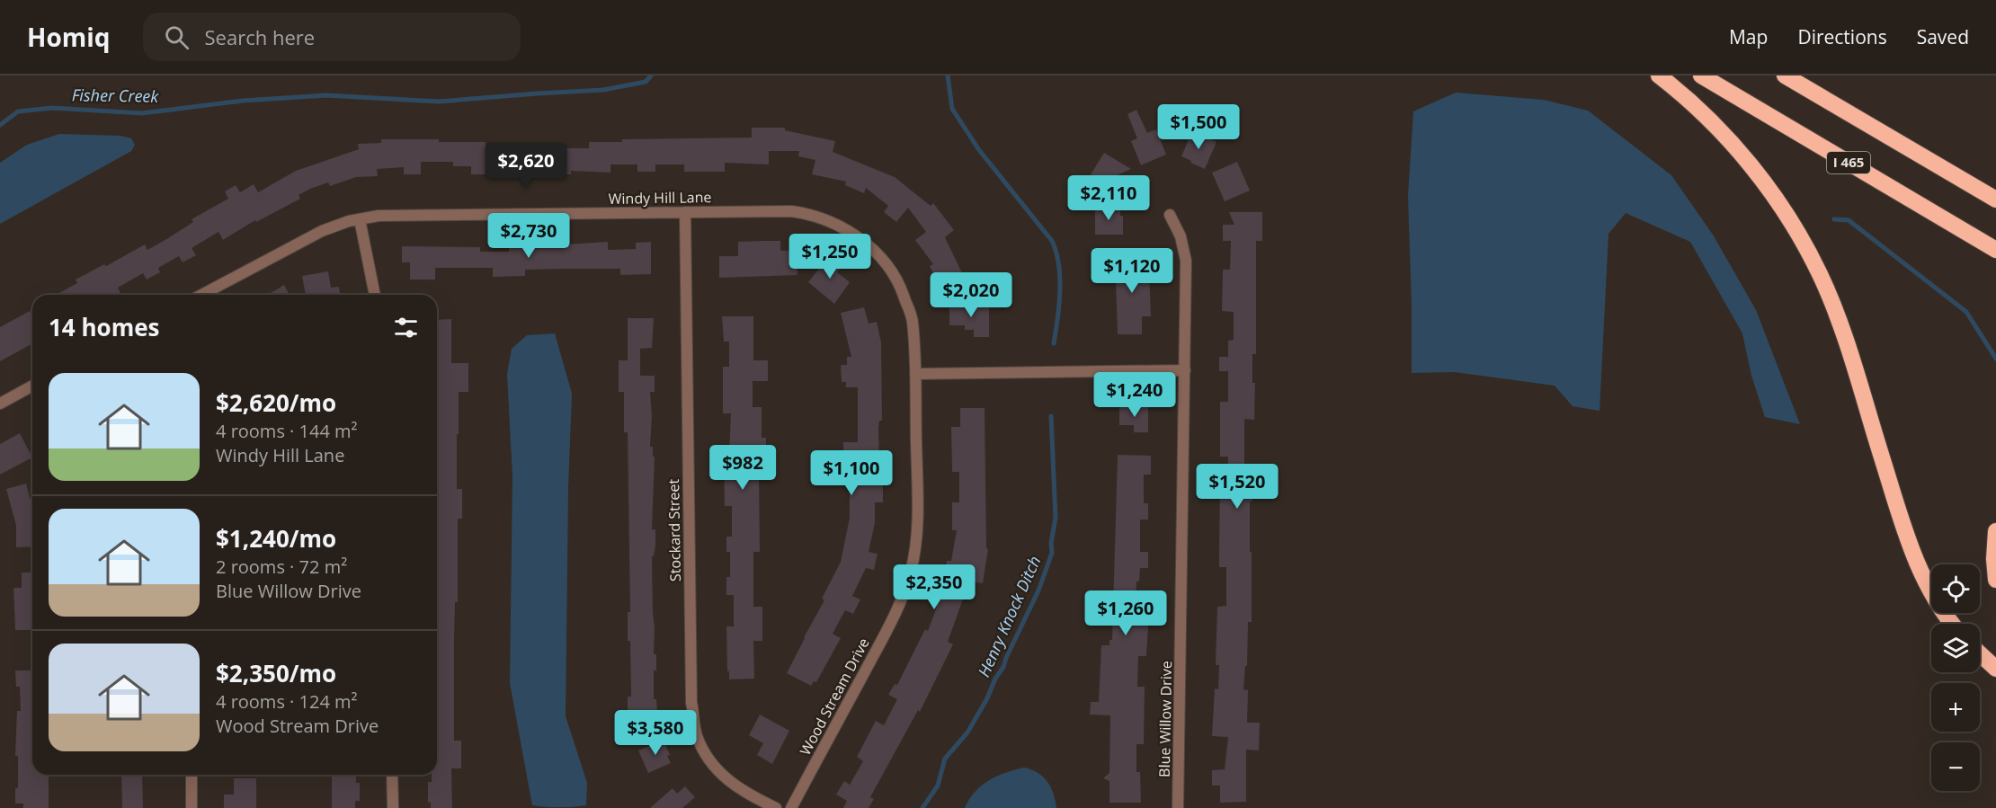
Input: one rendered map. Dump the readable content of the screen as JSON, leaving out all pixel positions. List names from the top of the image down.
{
  "streets": {
    "highway": ["I 465"],
    "street": [
      "Windy Hill Lane",
      "Stockard Street",
      "Wood Stream Drive",
      "Blue Willow Drive"
    ]
  },
  "crossings": [
    ["Windy Hill Lane", "Stockard Street"],
    ["Windy Hill Lane", "Wood Stream Drive"]
  ],
  "water": ["Fisher Creek", "Henry Knock Ditch"],
  "page": {
    "header": "Homiq",
    "search": "Search here",
    "nav": ["Map", "Directions", "Saved"],
    "price": [
      "$1,500",
      "$2,620",
      "$2,110",
      "$2,730",
      "$1,250",
      "$1,120",
      "$2,020",
      "$1,240",
      "$982",
      "$1,100",
      "$1,520",
      "$2,350",
      "$1,260",
      "$3,580"
    ],
    "heading": "14 homes",
    "list": [
      {
        "name": "$2,620/mo",
        "note": "4 rooms · 144 m² · Windy Hill Lane"
      },
      {
        "name": "$1,240/mo",
        "note": "2 rooms · 72 m² · Blue Willow Drive"
      },
      {
        "name": "$2,350/mo",
        "note": "4 rooms · 124 m² · Wood Stream Drive"
      }
    ],
    "map_buttons": ["+", "−"]
  }
}
